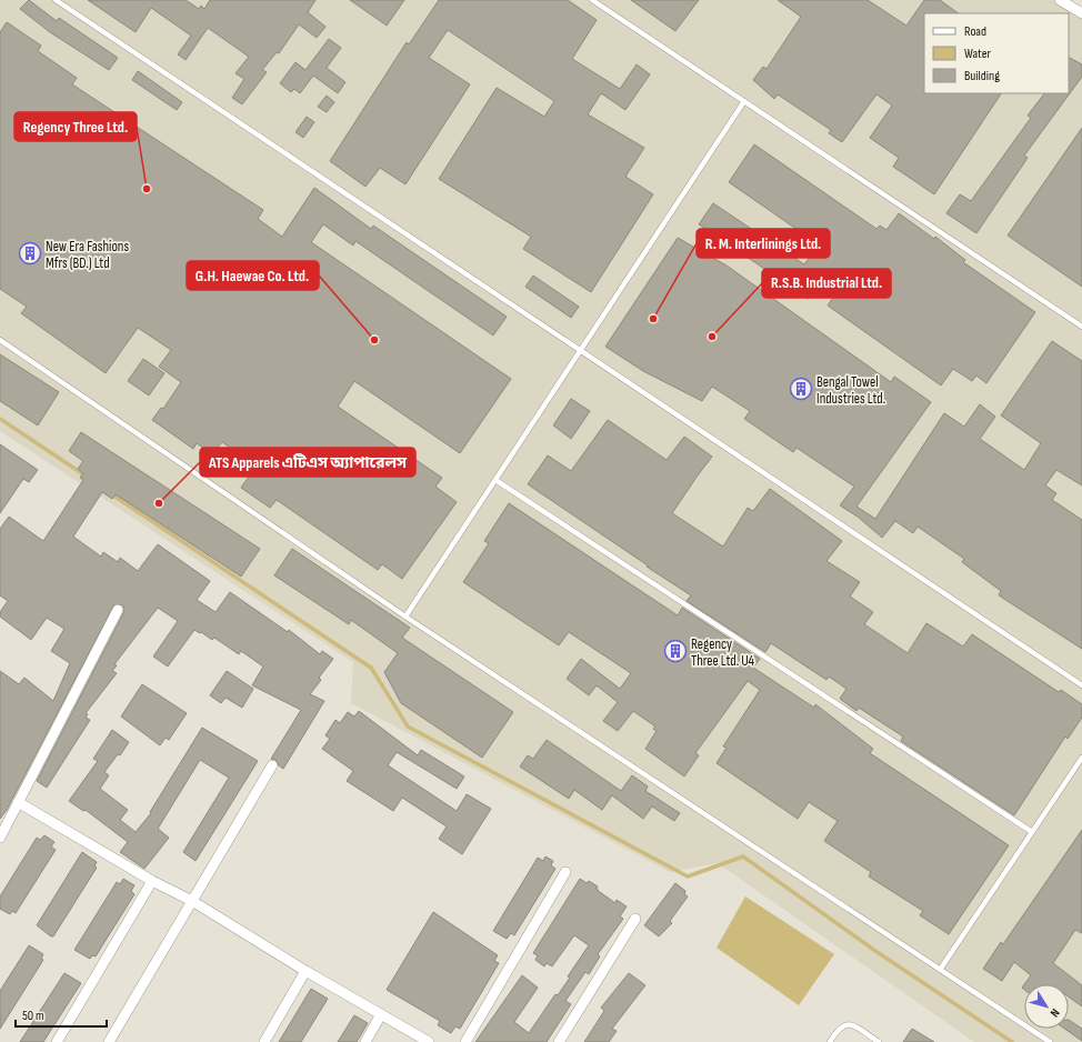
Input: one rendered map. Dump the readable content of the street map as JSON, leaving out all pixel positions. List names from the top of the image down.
{
  "places": {
    "other": [
      "Regency Three Ltd.",
      "R. M. Interlinings Ltd.",
      "R.S.B. Industrial Ltd.",
      "G.H. Haewae Co. Ltd.",
      "ATS Apparels এটিএস অ্যাপারেলস"
    ],
    "building": ["New Era Fashions Mfrs (BD.) Ltd", "Bengal Towel Industries Ltd.", "Regency Three Ltd. U4"]
  },
  "legend": ["Road", "Water", "Building"],
  "scale_bar": "50 m",
  "north": "bottom right"
}
